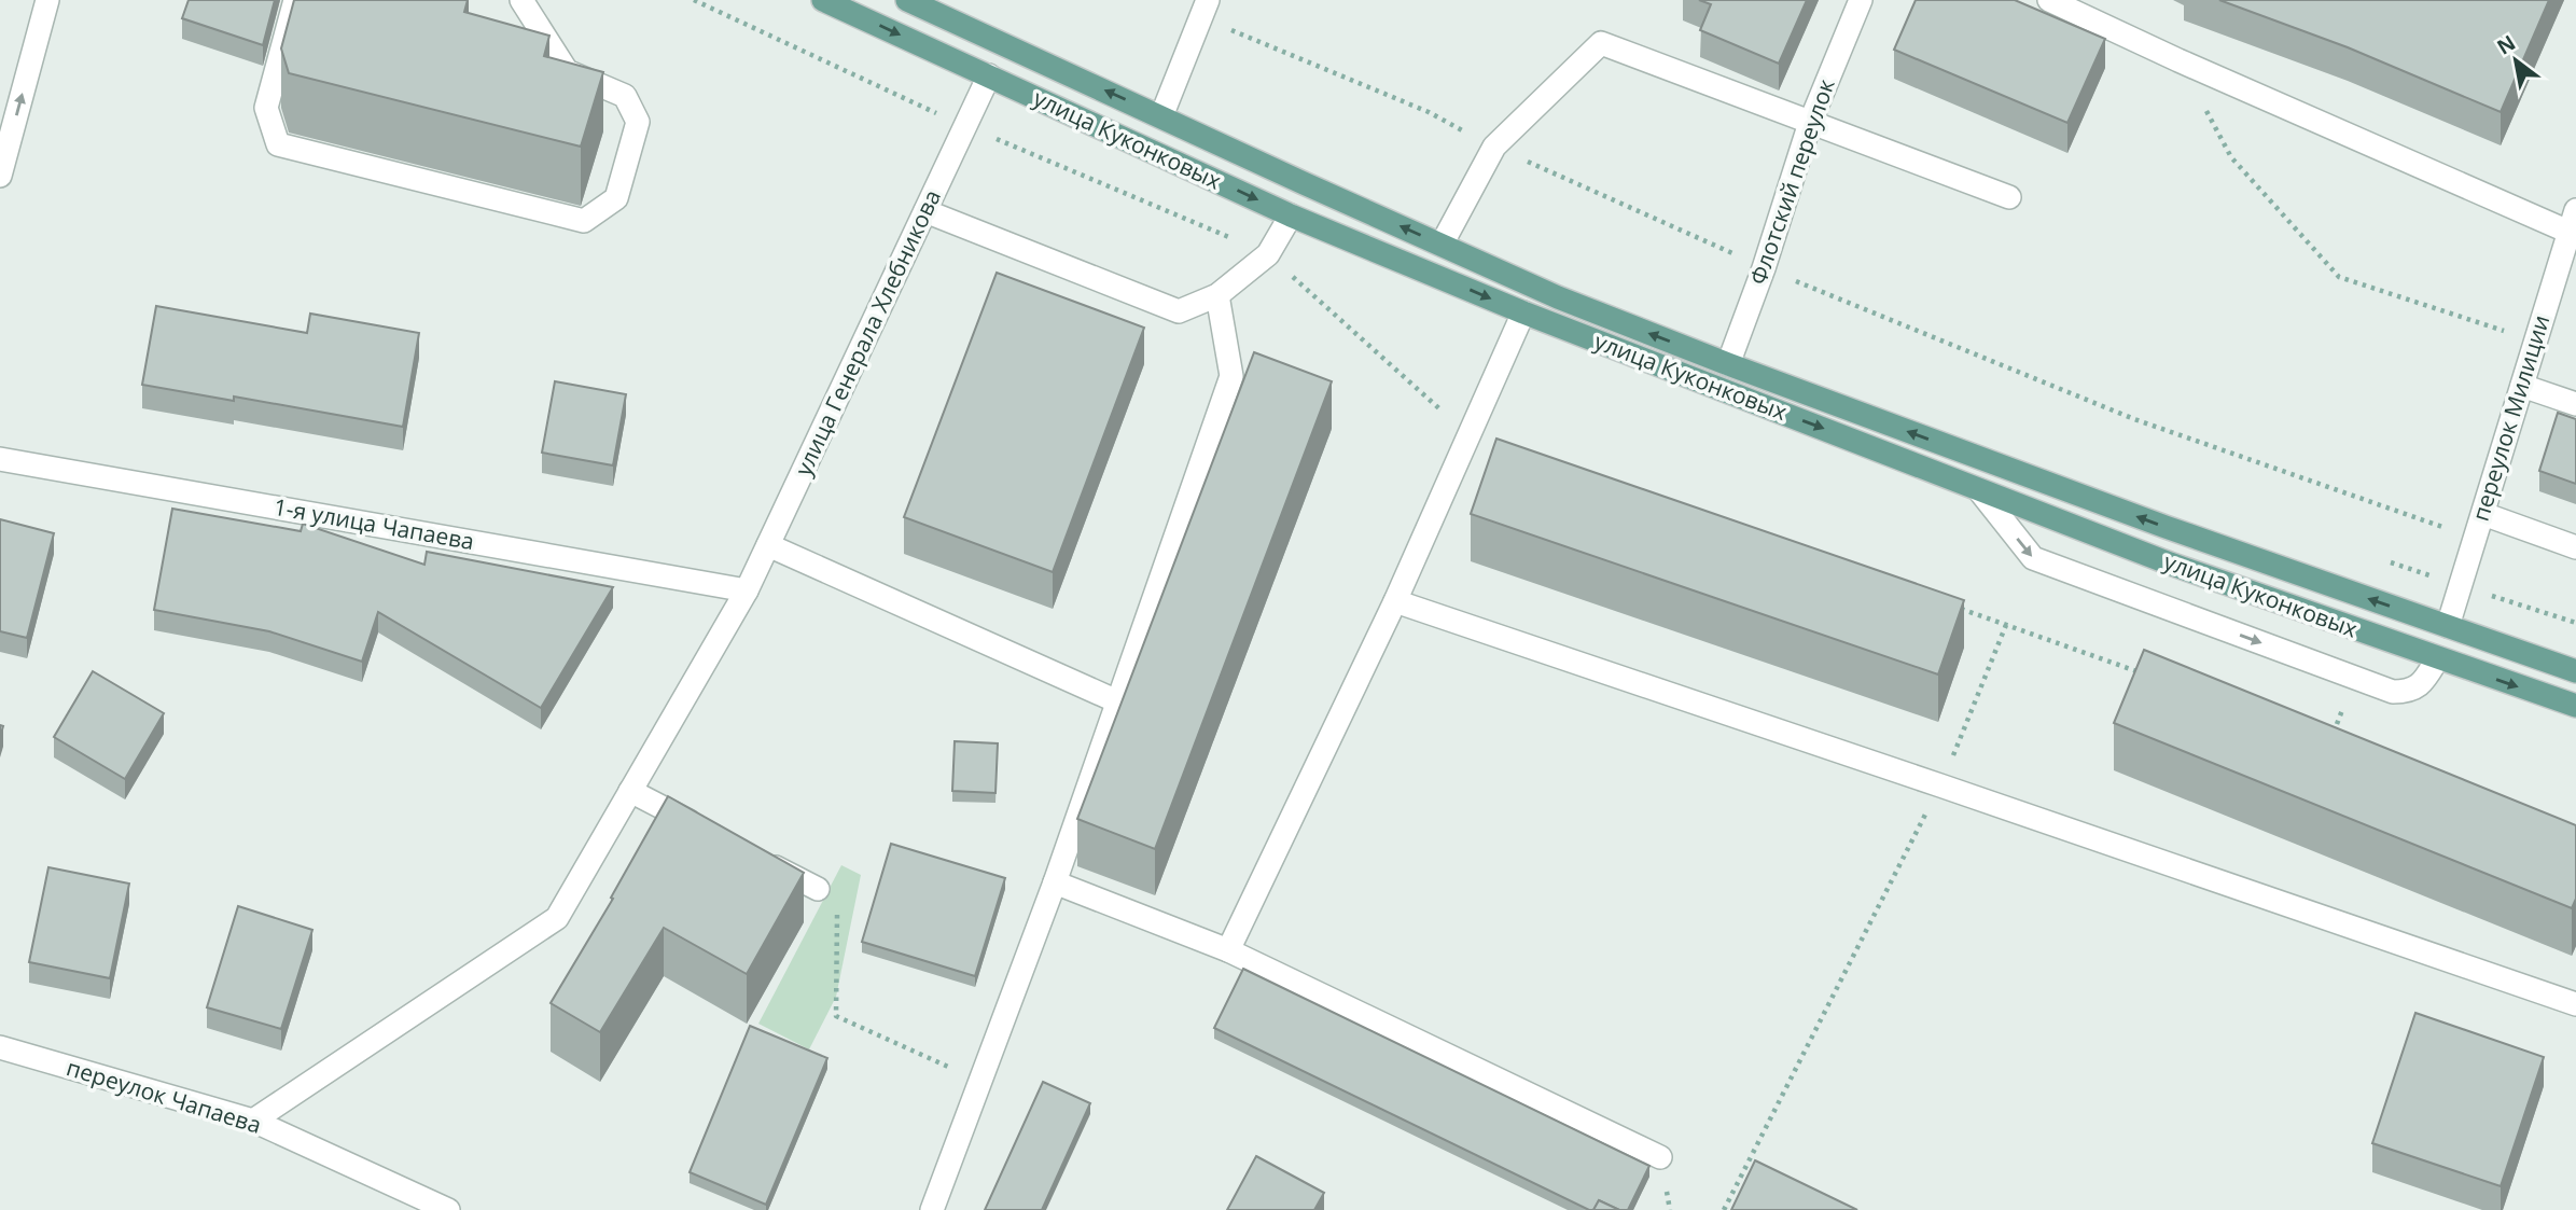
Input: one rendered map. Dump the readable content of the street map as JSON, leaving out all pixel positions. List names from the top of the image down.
{
  "streets": {
    "main road": ["улица Куконковых"],
    "street": [
      "Флотский переулок",
      "улица Генерала Хлебникова",
      "переулок Милиции",
      "1-я улица Чапаева",
      "переулок Чапаева"
    ]
  },
  "crossings": [
    ["улица Куконковых", "Флотский переулок"],
    ["улица Куконковых", "улица Генерала Хлебникова"],
    ["улица Куконковых", "переулок Милиции"],
    ["улица Генерала Хлебникова", "1-я улица Чапаева"],
    ["улица Генерала Хлебникова", "переулок Чапаева"]
  ],
  "north": "top left"
}
